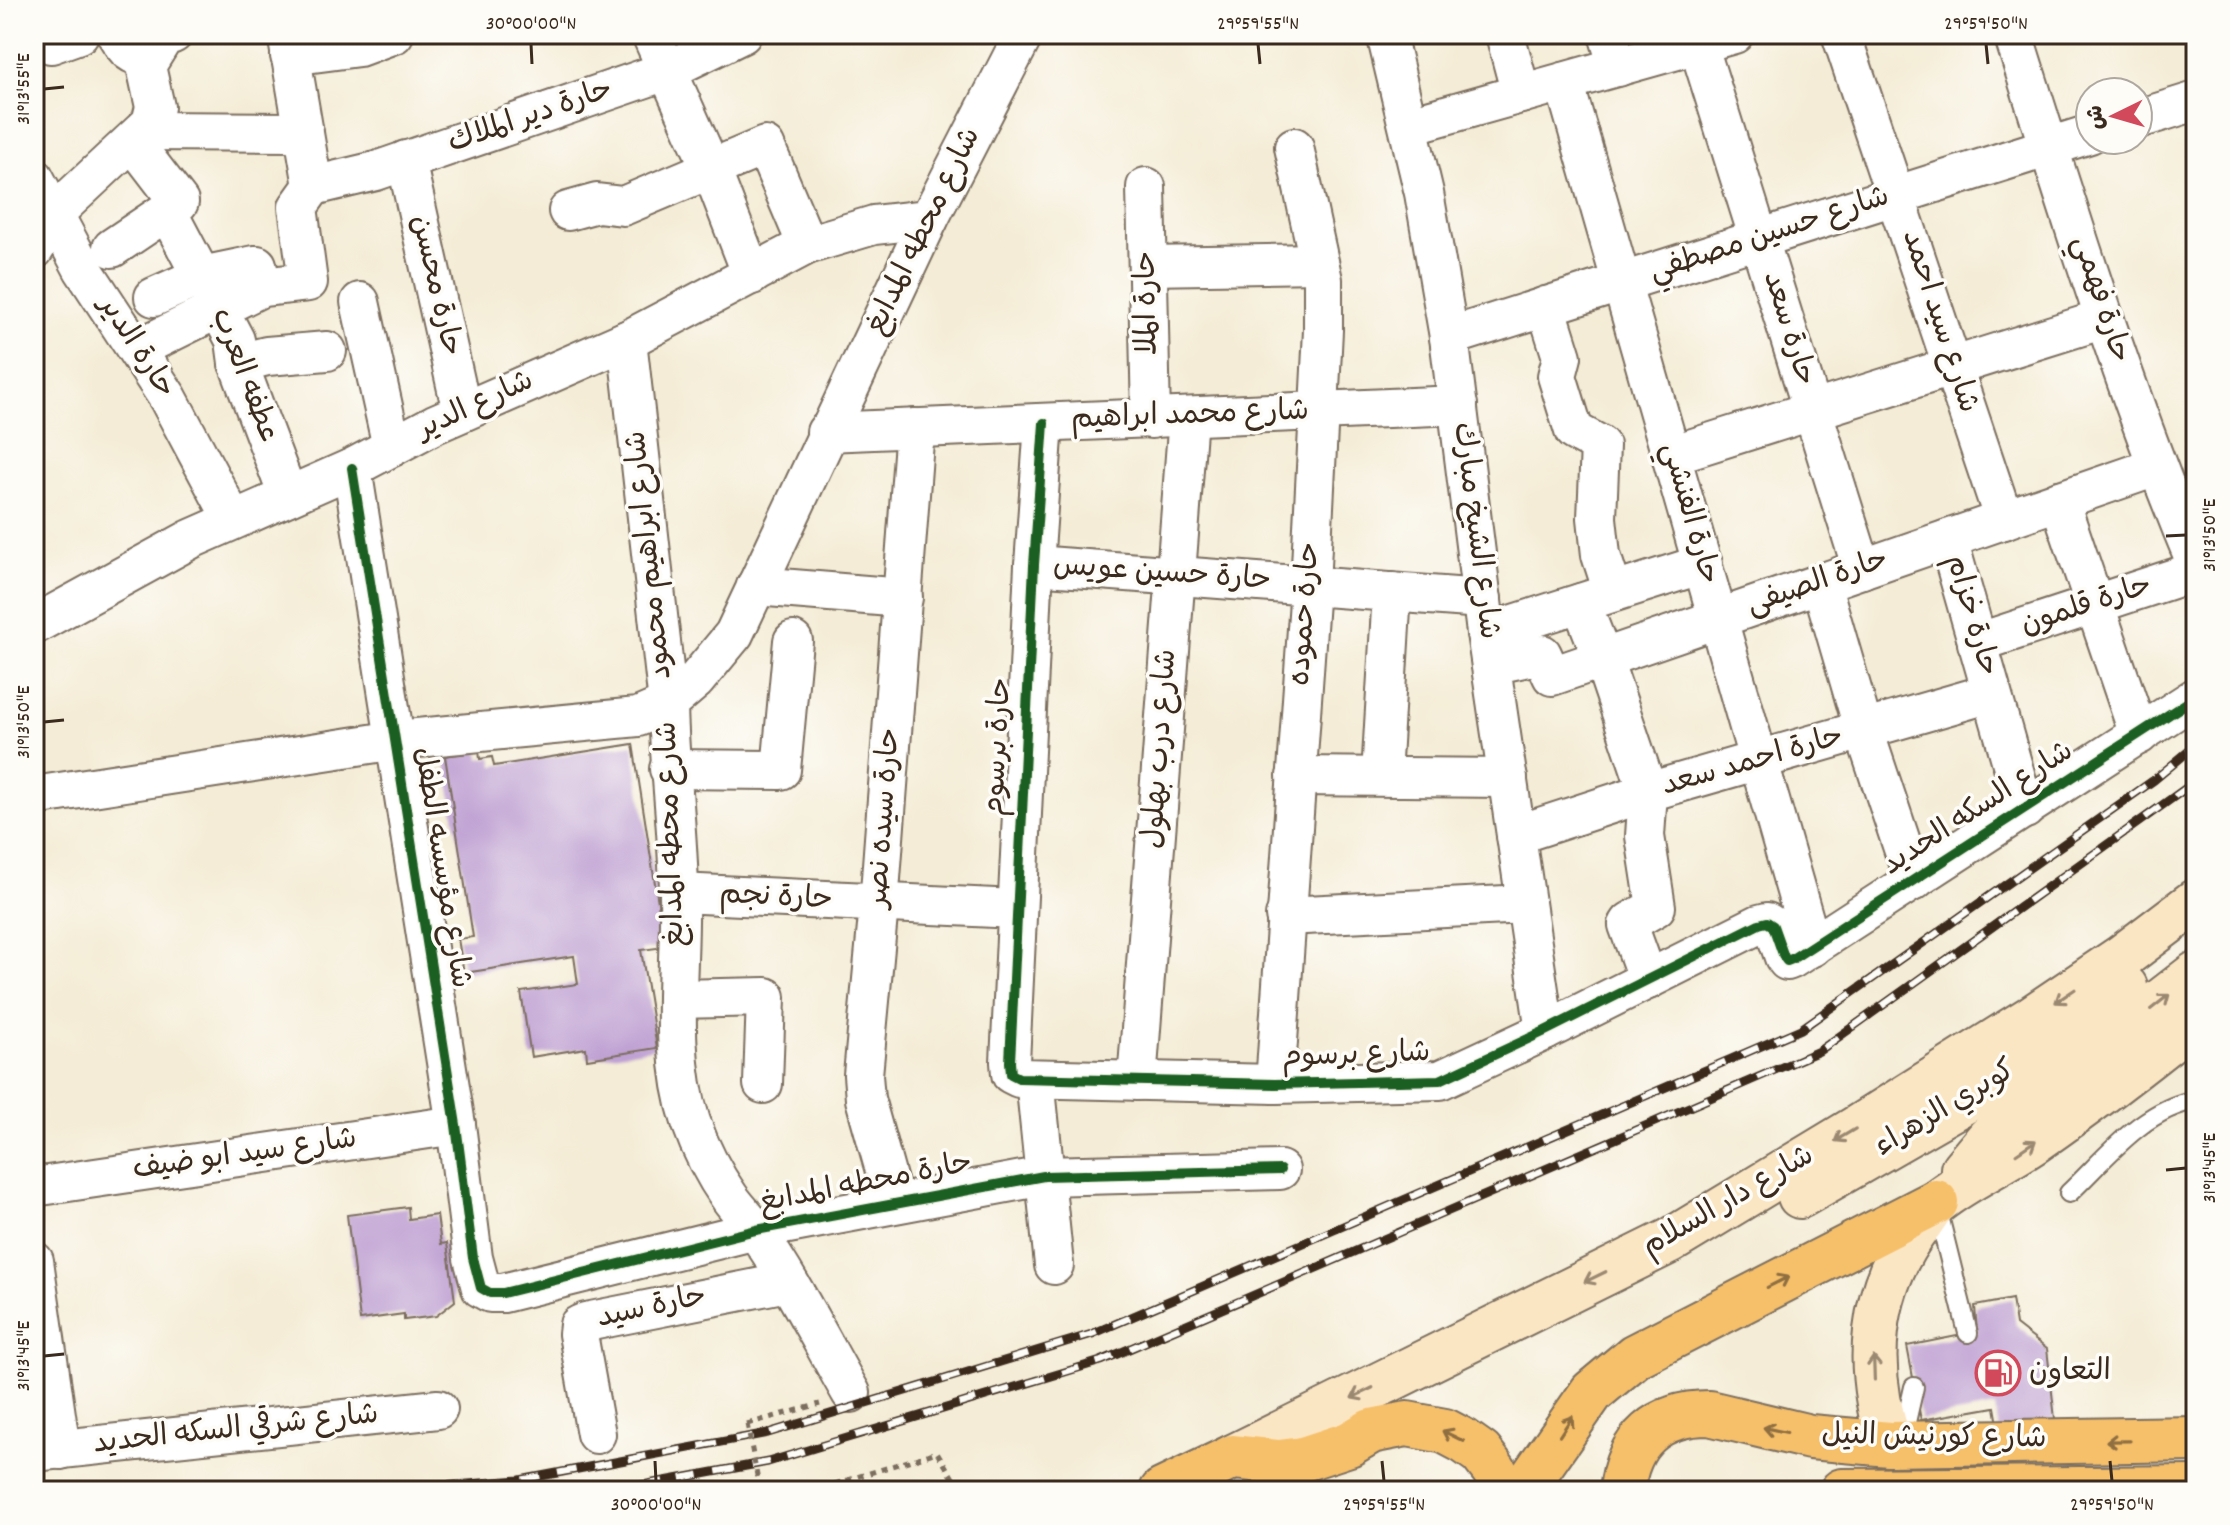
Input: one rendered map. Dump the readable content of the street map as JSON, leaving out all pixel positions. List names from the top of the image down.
{
  "streets": {
    "main road": ["كوبري الزهراء", "شارع دار السلام", "شارع كورنيش النيل"],
    "street": [
      "حارة دير الملاك",
      "شارع محطه المدابغ",
      "شارع حسين مصطفي",
      "حارة محسن",
      "حارة فهمي",
      "حارة الملا",
      "شارع سيد احمد",
      "حارة سعد",
      "حارة الدير",
      "عطفه العرب",
      "شارع الدير",
      "شارع محمد ابراهيم",
      "حارة الفنشي",
      "شارع الشيخ مبارك",
      "شارع ابراهيم محمود",
      "حارة حسين عويس",
      "حارة الصيفى",
      "حارة قلمون",
      "حارة حموده",
      "حارة خزام",
      "حارة برسوم",
      "شارع درب بهلول",
      "حارة احمد سعد",
      "شارع السكه الحديد",
      "حارة سيده نصر",
      "شارع مؤسسه الطفل",
      "حارة نجم",
      "شارع برسوم",
      "شارع سيد ابو ضيف",
      "حارة محطه المدابغ",
      "حارة سيد",
      "شارع شرقي السكه الحديد"
    ]
  },
  "crossings": [
    ["حارة دير الملاك", "حارة محسن"],
    ["شارع محطه المدابغ", "شارع الدير"],
    ["شارع محطه المدابغ", "شارع محمد ابراهيم"],
    ["شارع محطه المدابغ", "شارع ابراهيم محمود"],
    ["شارع محطه المدابغ", "حارة نجم"],
    ["شارع محطه المدابغ", "حارة محطه المدابغ"],
    ["شارع محطه المدابغ", "حارة سيد"],
    ["شارع حسين مصطفي", "حارة فهمي"],
    ["شارع حسين مصطفي", "شارع سيد احمد"],
    ["شارع حسين مصطفي", "حارة سعد"],
    ["شارع حسين مصطفي", "حارة الفنشي"],
    ["شارع حسين مصطفي", "شارع الشيخ مبارك"],
    ["حارة محسن", "شارع الدير"],
    ["حارة فهمي", "حارة الصيفى"],
    ["حارة فهمي", "حارة قلمون"],
    ["حارة الملا", "شارع محمد ابراهيم"],
    ["شارع سيد احمد", "حارة الصيفى"],
    ["حارة سعد", "حارة الصيفى"],
    ["حارة الدير", "شارع الدير"],
    ["عطفه العرب", "شارع الدير"],
    ["شارع الدير", "شارع ابراهيم محمود"],
    ["شارع الدير", "شارع مؤسسه الطفل"],
    ["شارع محمد ابراهيم", "شارع الشيخ مبارك"],
    ["شارع محمد ابراهيم", "حارة حموده"],
    ["شارع محمد ابراهيم", "حارة برسوم"],
    ["شارع محمد ابراهيم", "شارع درب بهلول"],
    ["شارع محمد ابراهيم", "حارة سيده نصر"],
    ["حارة الفنشي", "حارة الصيفى"],
    ["حارة الفنشي", "حارة احمد سعد"],
    ["حارة الفنشي", "شارع السكه الحديد"],
    ["حارة الفنشي", "شارع برسوم"],
    ["شارع الشيخ مبارك", "حارة حسين عويس"],
    ["شارع الشيخ مبارك", "حارة الصيفى"],
    ["شارع الشيخ مبارك", "حارة احمد سعد"],
    ["شارع الشيخ مبارك", "شارع برسوم"],
    ["شارع ابراهيم محمود", "شارع مؤسسه الطفل"],
    ["حارة حسين عويس", "حارة الصيفى"],
    ["حارة حسين عويس", "حارة حموده"],
    ["حارة حسين عويس", "حارة برسوم"],
    ["حارة حسين عويس", "شارع درب بهلول"],
    ["حارة الصيفى", "حارة خزام"],
    ["حارة قلمون", "حارة خزام"],
    ["حارة حموده", "شارع برسوم"],
    ["حارة خزام", "حارة احمد سعد"],
    ["حارة خزام", "شارع السكه الحديد"],
    ["حارة برسوم", "حارة نجم"],
    ["حارة برسوم", "شارع برسوم"],
    ["حارة برسوم", "حارة محطه المدابغ"],
    ["شارع درب بهلول", "شارع برسوم"],
    ["شارع السكه الحديد", "شارع برسوم"],
    ["حارة سيده نصر", "حارة نجم"],
    ["حارة سيده نصر", "حارة محطه المدابغ"],
    ["شارع مؤسسه الطفل", "شارع سيد ابو ضيف"],
    ["شارع مؤسسه الطفل", "حارة محطه المدابغ"],
    ["كوبري الزهراء", "شارع دار السلام"]
  ],
  "places": {
    "fuel station": ["التعاون"]
  },
  "north": "left",
  "coordinates": [
    "30°00'00\"N",
    "29°59'55\"N",
    "29°59'50\"N",
    "31°13'55\"E",
    "31°13'50\"E",
    "31°13'45\"E"
  ]
}
